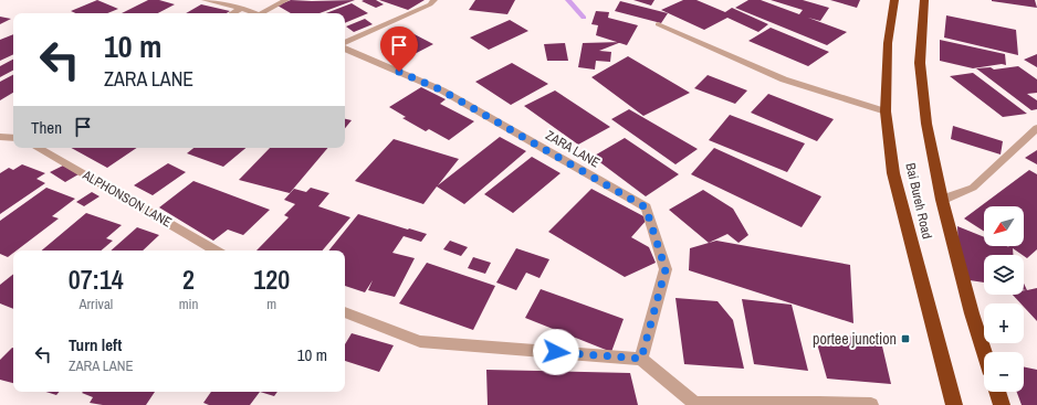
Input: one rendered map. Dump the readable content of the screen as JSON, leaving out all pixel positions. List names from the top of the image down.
{
  "streets": {
    "highway": ["Bai Bureh Road"],
    "street": ["ZARA LANE", "ALPHONSON LANE"]
  },
  "places": {
    "transit": ["portee junction"]
  },
  "north": "bottom left",
  "page": {
    "turn": ["10 m", "ZARA LANE"],
    "then": "Then",
    "map_buttons": ["+", "−"],
    "eta": [
      "07:14",
      "Arrival",
      "2",
      "min",
      "120",
      "m"
    ],
    "list": [
      {
        "name": "Turn left",
        "note": "ZARA LANE",
        "value": "10 m"
      }
    ]
  }
}
